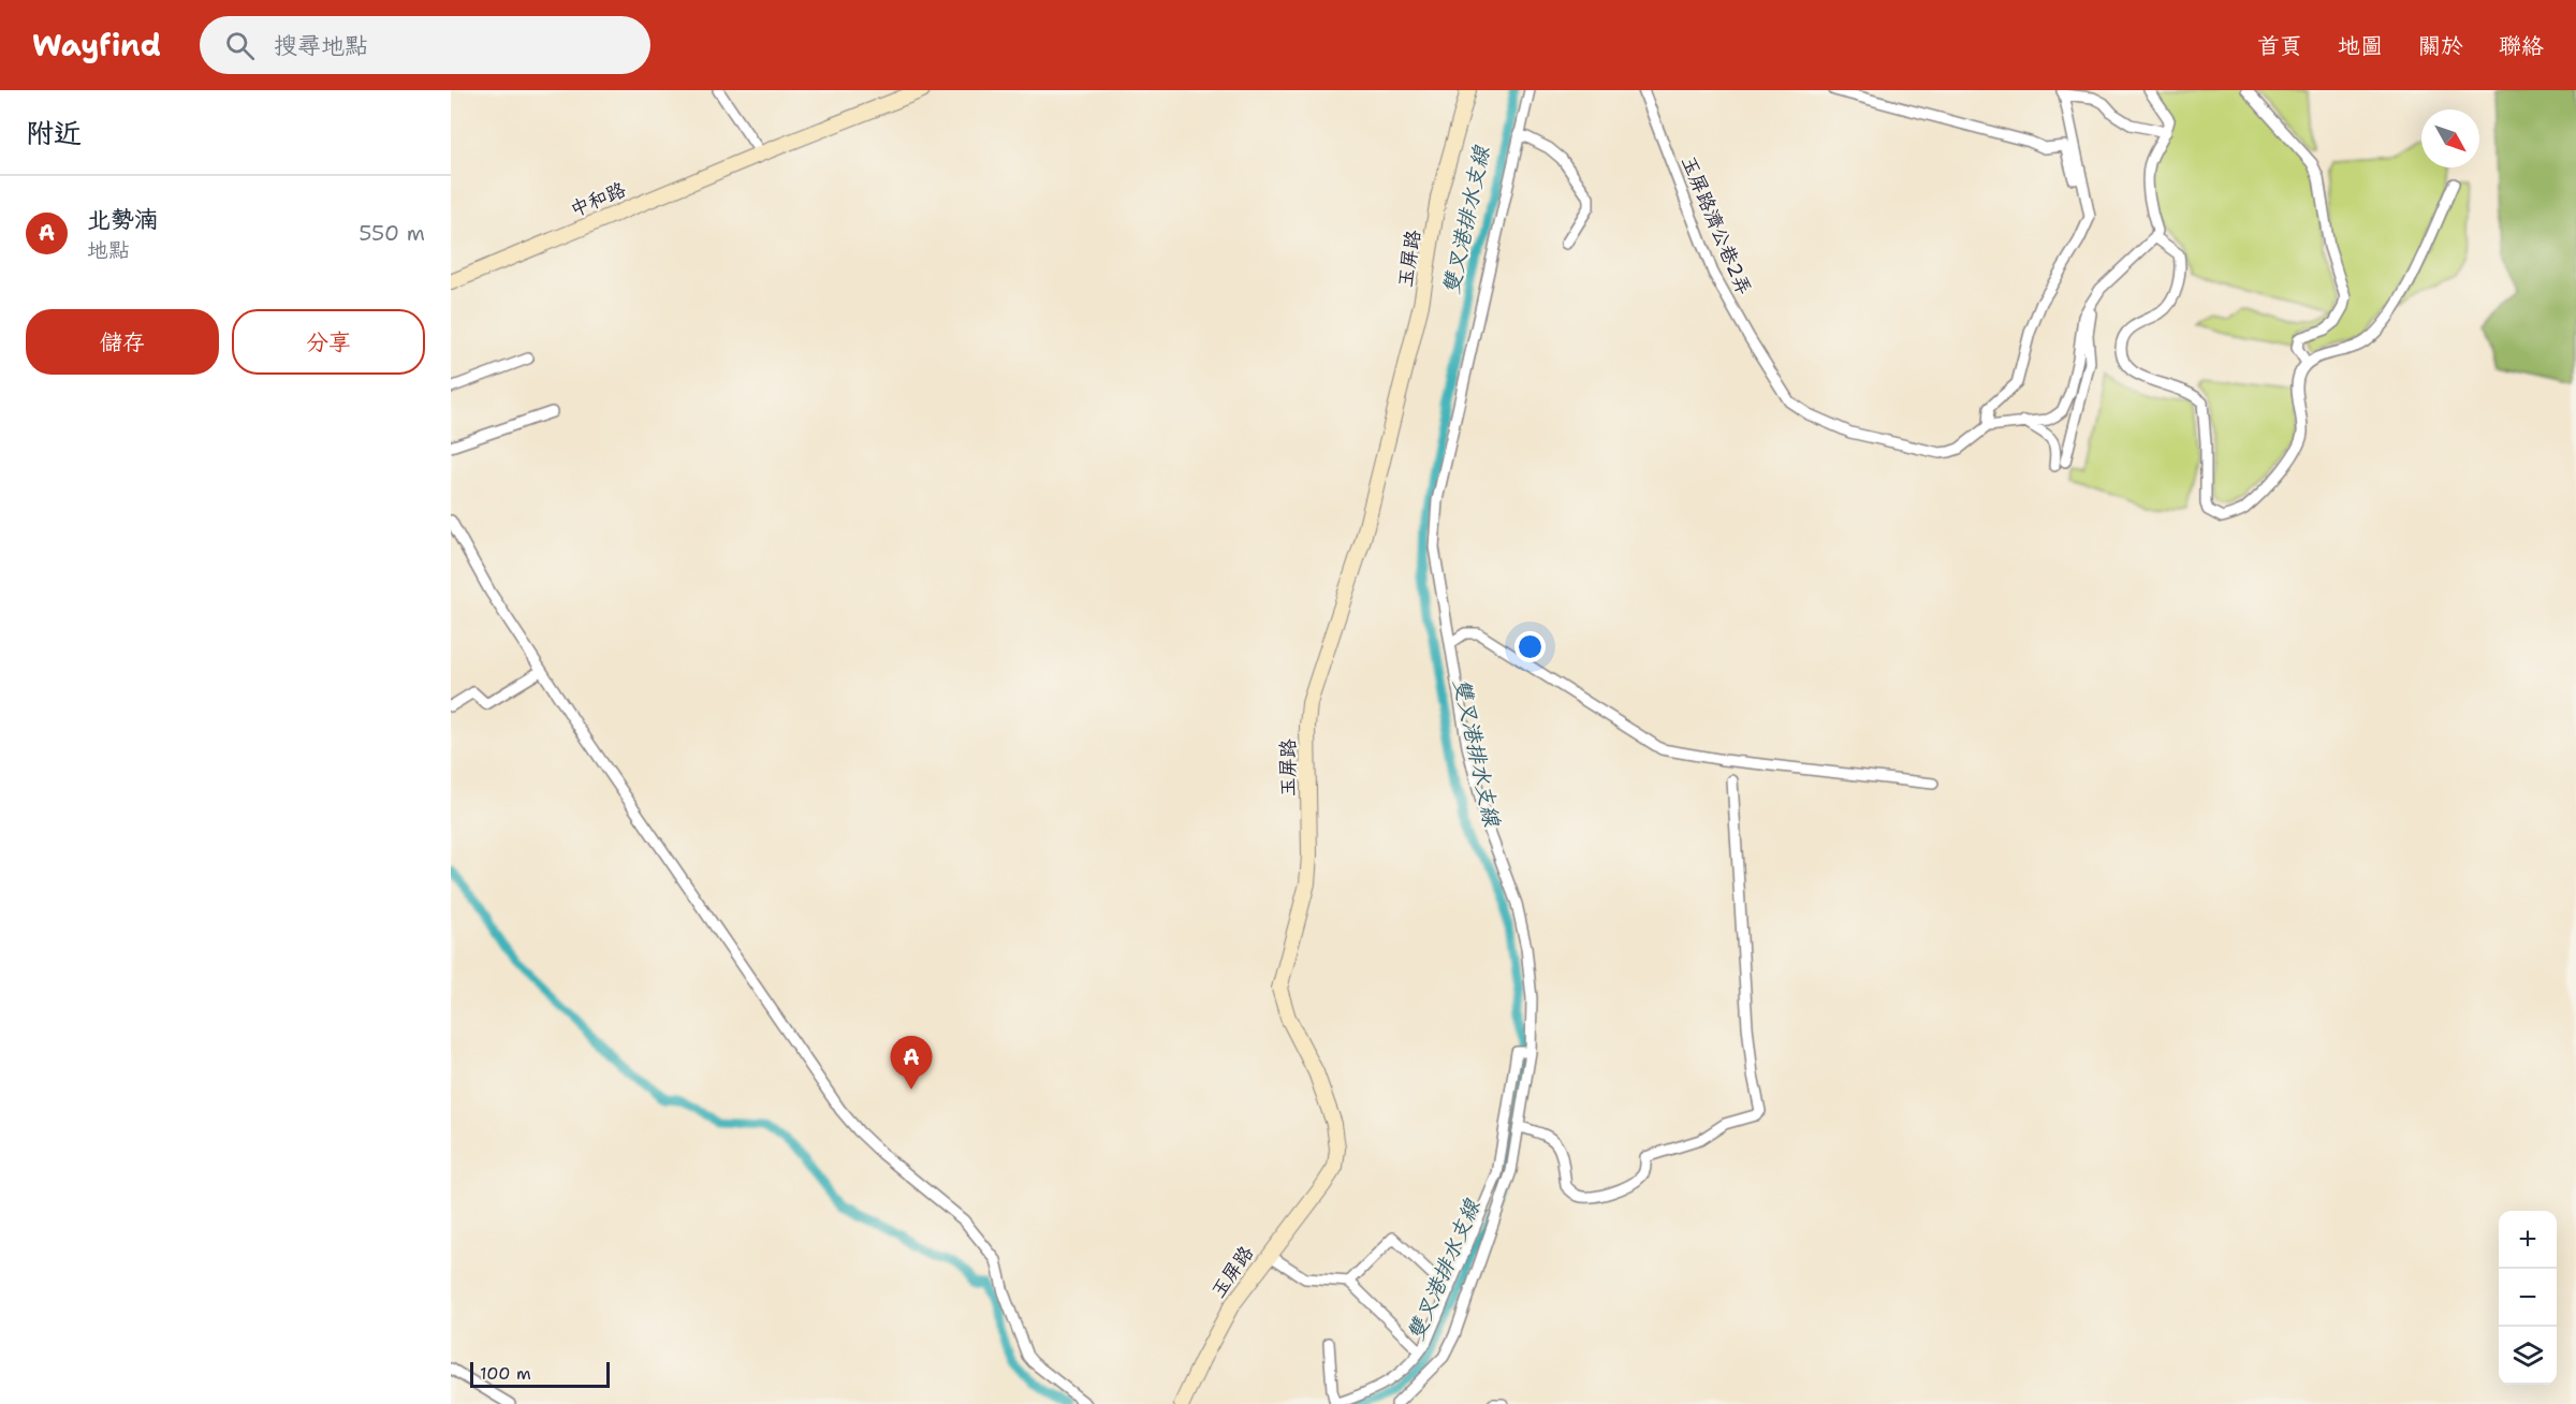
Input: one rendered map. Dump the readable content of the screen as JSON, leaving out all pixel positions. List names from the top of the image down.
{
  "streets": {
    "street": ["中和路", "玉屏路濟公巷2弄", "玉屏路"]
  },
  "water": ["雙叉港排水支線"],
  "scale_bar": "100 m",
  "north": "bottom right",
  "page": {
    "header": "Wayfind",
    "search": "搜尋地點",
    "nav": [
      "首頁",
      "地圖",
      "關於",
      "聯絡"
    ],
    "heading": "附近",
    "list": [
      {
        "mark": "A",
        "name": "北勢湳",
        "note": "地點",
        "value": "550 m"
      }
    ],
    "buttons": ["儲存", "分享"],
    "pins": "A",
    "map_buttons": ["+", "−"],
    "scale": "100 m"
  }
}
